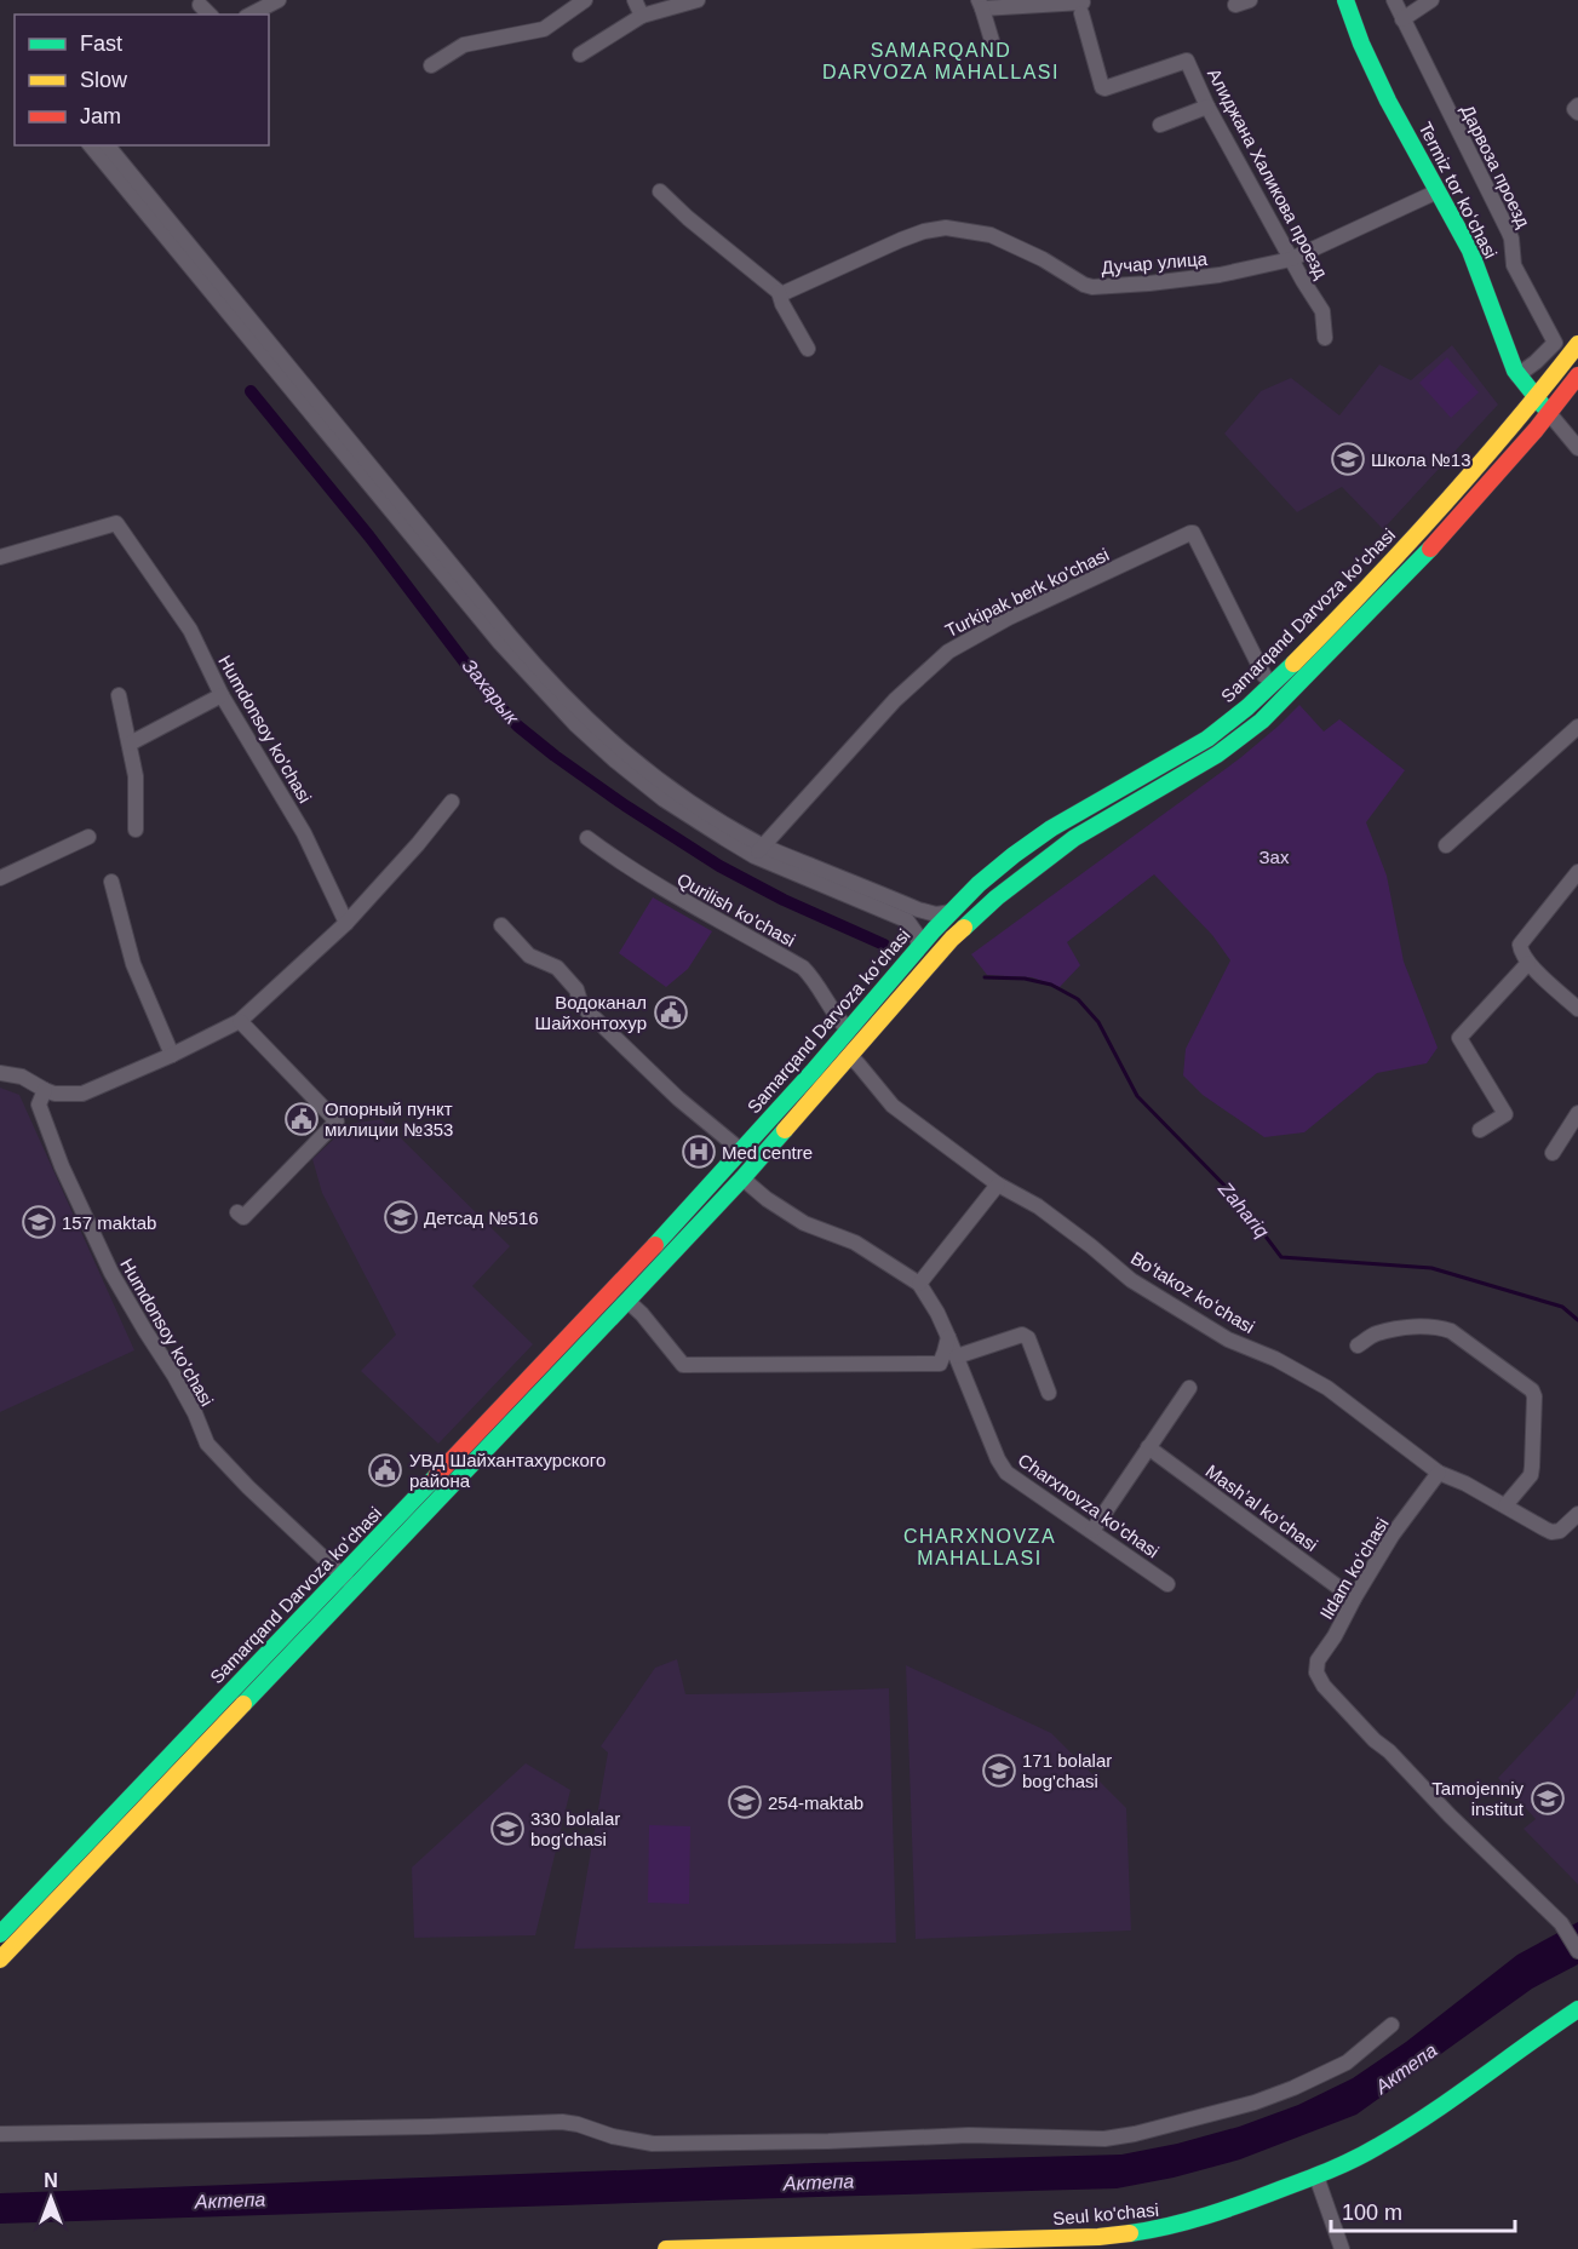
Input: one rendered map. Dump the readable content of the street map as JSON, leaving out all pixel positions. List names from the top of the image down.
{
  "streets": {
    "main road": ["Termiz tor koʻchasi", "Samarqand Darvoza koʻchasi", "Seul ko'chasi"],
    "street": [
      "Дарвоза проезд",
      "Алиджана Халикова проезд",
      "Дучар улица",
      "Turkipak berk ko'chasi",
      "Humdonsoy ko'chasi",
      "Qurilish ko'chasi",
      "Boʻtakoz koʻchasi",
      "Charxnovza ko'chasi",
      "Mashʼal koʻchasi",
      "Ildam koʻchasi"
    ]
  },
  "crossings": [
    ["Дарвоза проезд", "Termiz tor koʻchasi"],
    ["Алиджана Халикова проезд", "Дучар улица"],
    ["Termiz tor koʻchasi", "Дучар улица"],
    ["Termiz tor koʻchasi", "Samarqand Darvoza koʻchasi"],
    ["Samarqand Darvoza koʻchasi", "Humdonsoy ko'chasi"],
    ["Samarqand Darvoza koʻchasi", "Qurilish ko'chasi"],
    ["Samarqand Darvoza koʻchasi", "Boʻtakoz koʻchasi"],
    ["Samarqand Darvoza koʻchasi", "Charxnovza ko'chasi"],
    ["Boʻtakoz koʻchasi", "Ildam koʻchasi"],
    ["Mashʼal koʻchasi", "Ildam koʻchasi"]
  ],
  "districts": ["SAMARQAND DARVOZA MAHALLASI", "CHARXNOVZA MAHALLASI"],
  "water": ["Захарык", "Zahariq", "Актепа"],
  "parks": ["Зах"],
  "places": {
    "school or university": [
      "Школа №13",
      "Детсад №516",
      "157 maktab",
      "171 bolalar bog'chasi",
      "Tamojenniy institut",
      "254-maktab",
      "330 bolalar bog'chasi"
    ],
    "public building": ["Водоканал Шайхонтохур", "Опорный пункт милиции №353", "УВД Шайхантахурского района"],
    "hospital": ["Med centre"]
  },
  "legend": ["Fast", "Slow", "Jam"],
  "scale_bar": "100 m",
  "north": "top"
}
